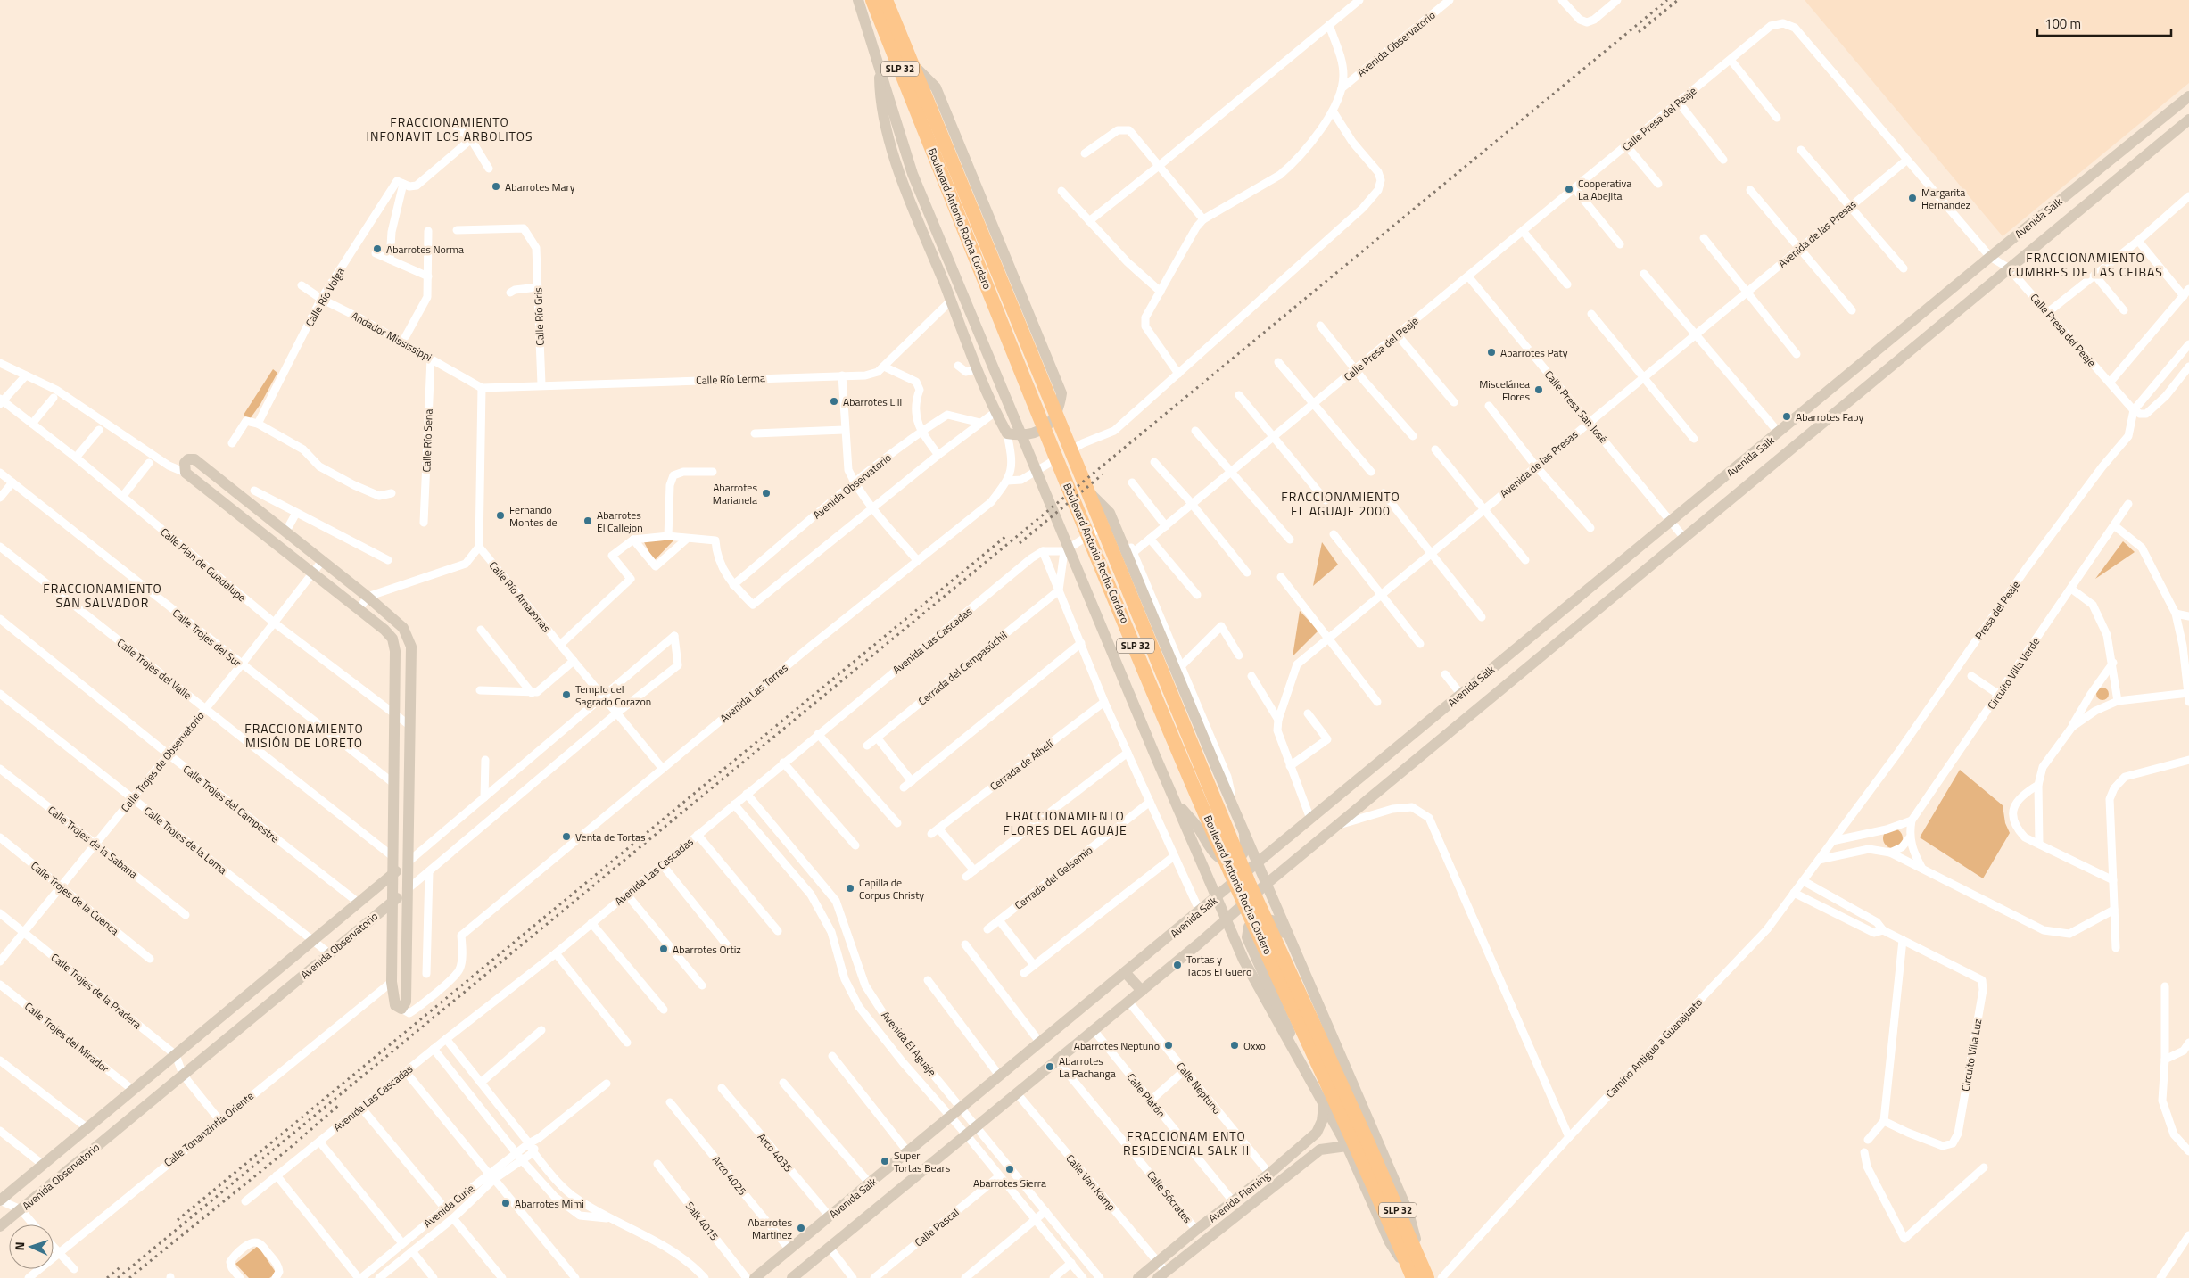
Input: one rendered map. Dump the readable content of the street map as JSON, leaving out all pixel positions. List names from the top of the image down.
{
  "streets": {
    "highway": ["SLP 32", "Boulevard Antonio Rocha Cordero"],
    "street": [
      "Avenida Observatorio",
      "Calle Presa del Peaje",
      "Avenida Salk",
      "Avenida de las Presas",
      "Calle Río Volga",
      "Calle Río Gris",
      "Andador Mississippi",
      "Calle Río Lerma",
      "Calle Presa San José",
      "Calle Río Sena",
      "Calle Plan de Guadalupe",
      "Calle Río Amazonas",
      "Presa del Peaje",
      "Calle Trojes del Sur",
      "Avenida Las Cascadas",
      "Cerrada del Cempasúchil",
      "Calle Trojes del Valle",
      "Circuito Villa Verde",
      "Avenida Las Torres",
      "Calle Trojes de Observatorio",
      "Cerrada de Alhelí",
      "Calle Trojes del Campestre",
      "Calle Trojes de la Loma",
      "Calle Trojes de la Sabana",
      "Cerrada del Gelsemio",
      "Calle Trojes de la Cuenca",
      "Calle Trojes de la Pradera",
      "Calle Trojes del Mirador",
      "Avenida El Aguaje",
      "Camino Antiguo a Guanajuato",
      "Circuito Villa Luz",
      "Calle Neptuno",
      "Calle Platón",
      "Calle Tonanzintla Oriente",
      "Arco 4035",
      "Arco 4025",
      "Calle Van Kamp",
      "Calle Sócrates",
      "Avenida Fleming",
      "Avenida Curie",
      "Salk 4015",
      "Calle Pascal"
    ]
  },
  "crossings": [
    ["Avenida Observatorio", "Calle Río Amazonas"],
    ["Avenida Observatorio", "Calle Trojes del Campestre"],
    ["Avenida Observatorio", "Calle Trojes de la Loma"],
    ["Avenida Observatorio", "Calle Trojes de la Pradera"],
    ["Avenida Observatorio", "Calle Trojes del Mirador"],
    ["SLP 32", "Boulevard Antonio Rocha Cordero"],
    ["SLP 32", "Avenida Fleming"],
    ["Calle Presa del Peaje", "Avenida Salk"],
    ["Calle Presa del Peaje", "Avenida de las Presas"],
    ["Calle Presa del Peaje", "Calle Presa San José"],
    ["Calle Presa del Peaje", "Presa del Peaje"],
    ["Avenida Salk", "Avenida de las Presas"],
    ["Avenida Salk", "Calle Presa San José"],
    ["Avenida Salk", "Avenida El Aguaje"],
    ["Avenida Salk", "Calle Neptuno"],
    ["Avenida Salk", "Calle Platón"],
    ["Avenida Salk", "Arco 4035"],
    ["Avenida Salk", "Arco 4025"],
    ["Avenida Salk", "Calle Van Kamp"],
    ["Avenida Salk", "Calle Sócrates"],
    ["Boulevard Antonio Rocha Cordero", "Avenida Fleming"],
    ["Avenida de las Presas", "Calle Presa San José"],
    ["Calle Río Volga", "Andador Mississippi"],
    ["Calle Río Gris", "Calle Río Lerma"],
    ["Andador Mississippi", "Calle Río Lerma"],
    ["Andador Mississippi", "Calle Río Sena"],
    ["Calle Plan de Guadalupe", "Calle Trojes de Observatorio"],
    ["Calle Río Amazonas", "Avenida Las Torres"],
    ["Presa del Peaje", "Camino Antiguo a Guanajuato"],
    ["Calle Trojes del Sur", "Calle Trojes de Observatorio"],
    ["Avenida Las Cascadas", "Avenida El Aguaje"],
    ["Calle Trojes del Valle", "Calle Trojes de Observatorio"],
    ["Calle Trojes de Observatorio", "Calle Trojes del Campestre"],
    ["Calle Trojes de Observatorio", "Calle Trojes de la Loma"],
    ["Calle Trojes de Observatorio", "Calle Trojes de la Sabana"],
    ["Calle Trojes de Observatorio", "Calle Trojes de la Cuenca"],
    ["Calle Trojes de Observatorio", "Calle Trojes de la Pradera"],
    ["Avenida El Aguaje", "Calle Pascal"],
    ["Camino Antiguo a Guanajuato", "Circuito Villa Luz"],
    ["Calle Neptuno", "Avenida Fleming"],
    ["Calle Platón", "Avenida Fleming"],
    ["Calle Van Kamp", "Avenida Fleming"],
    ["Calle Sócrates", "Avenida Fleming"]
  ],
  "districts": [
    "FRACCIONAMIENTO INFONAVIT LOS ARBOLITOS",
    "FRACCIONAMIENTO CUMBRES DE LAS CEIBAS",
    "FRACCIONAMIENTO EL AGUAJE 2000",
    "FRACCIONAMIENTO SAN SALVADOR",
    "FRACCIONAMIENTO MISIÓN DE LORETO",
    "FRACCIONAMIENTO FLORES DEL AGUAJE",
    "FRACCIONAMIENTO RESIDENCIAL SALK II"
  ],
  "places": [
    "Abarrotes Mary",
    "Cooperativa La Abejita",
    "Margarita Hernandez",
    "Abarrotes Norma",
    "Abarrotes Paty",
    "Miscelánea Flores",
    "Abarrotes Lili",
    "Abarrotes Faby",
    "Abarrotes Marianela",
    "Fernando Montes de",
    "Abarrotes El Callejon",
    "Templo del Sagrado Corazon",
    "Venta de Tortas",
    "Capilla de Corpus Christy",
    "Abarrotes Ortiz",
    "Tortas y Tacos El Güero",
    "Abarrotes Neptuno",
    "Oxxo",
    "Abarrotes La Pachanga",
    "Super Tortas Bears",
    "Abarrotes Sierra",
    "Abarrotes Mimi",
    "Abarrotes Martinez"
  ],
  "scale_bar": "100 m",
  "north": "left"
}
